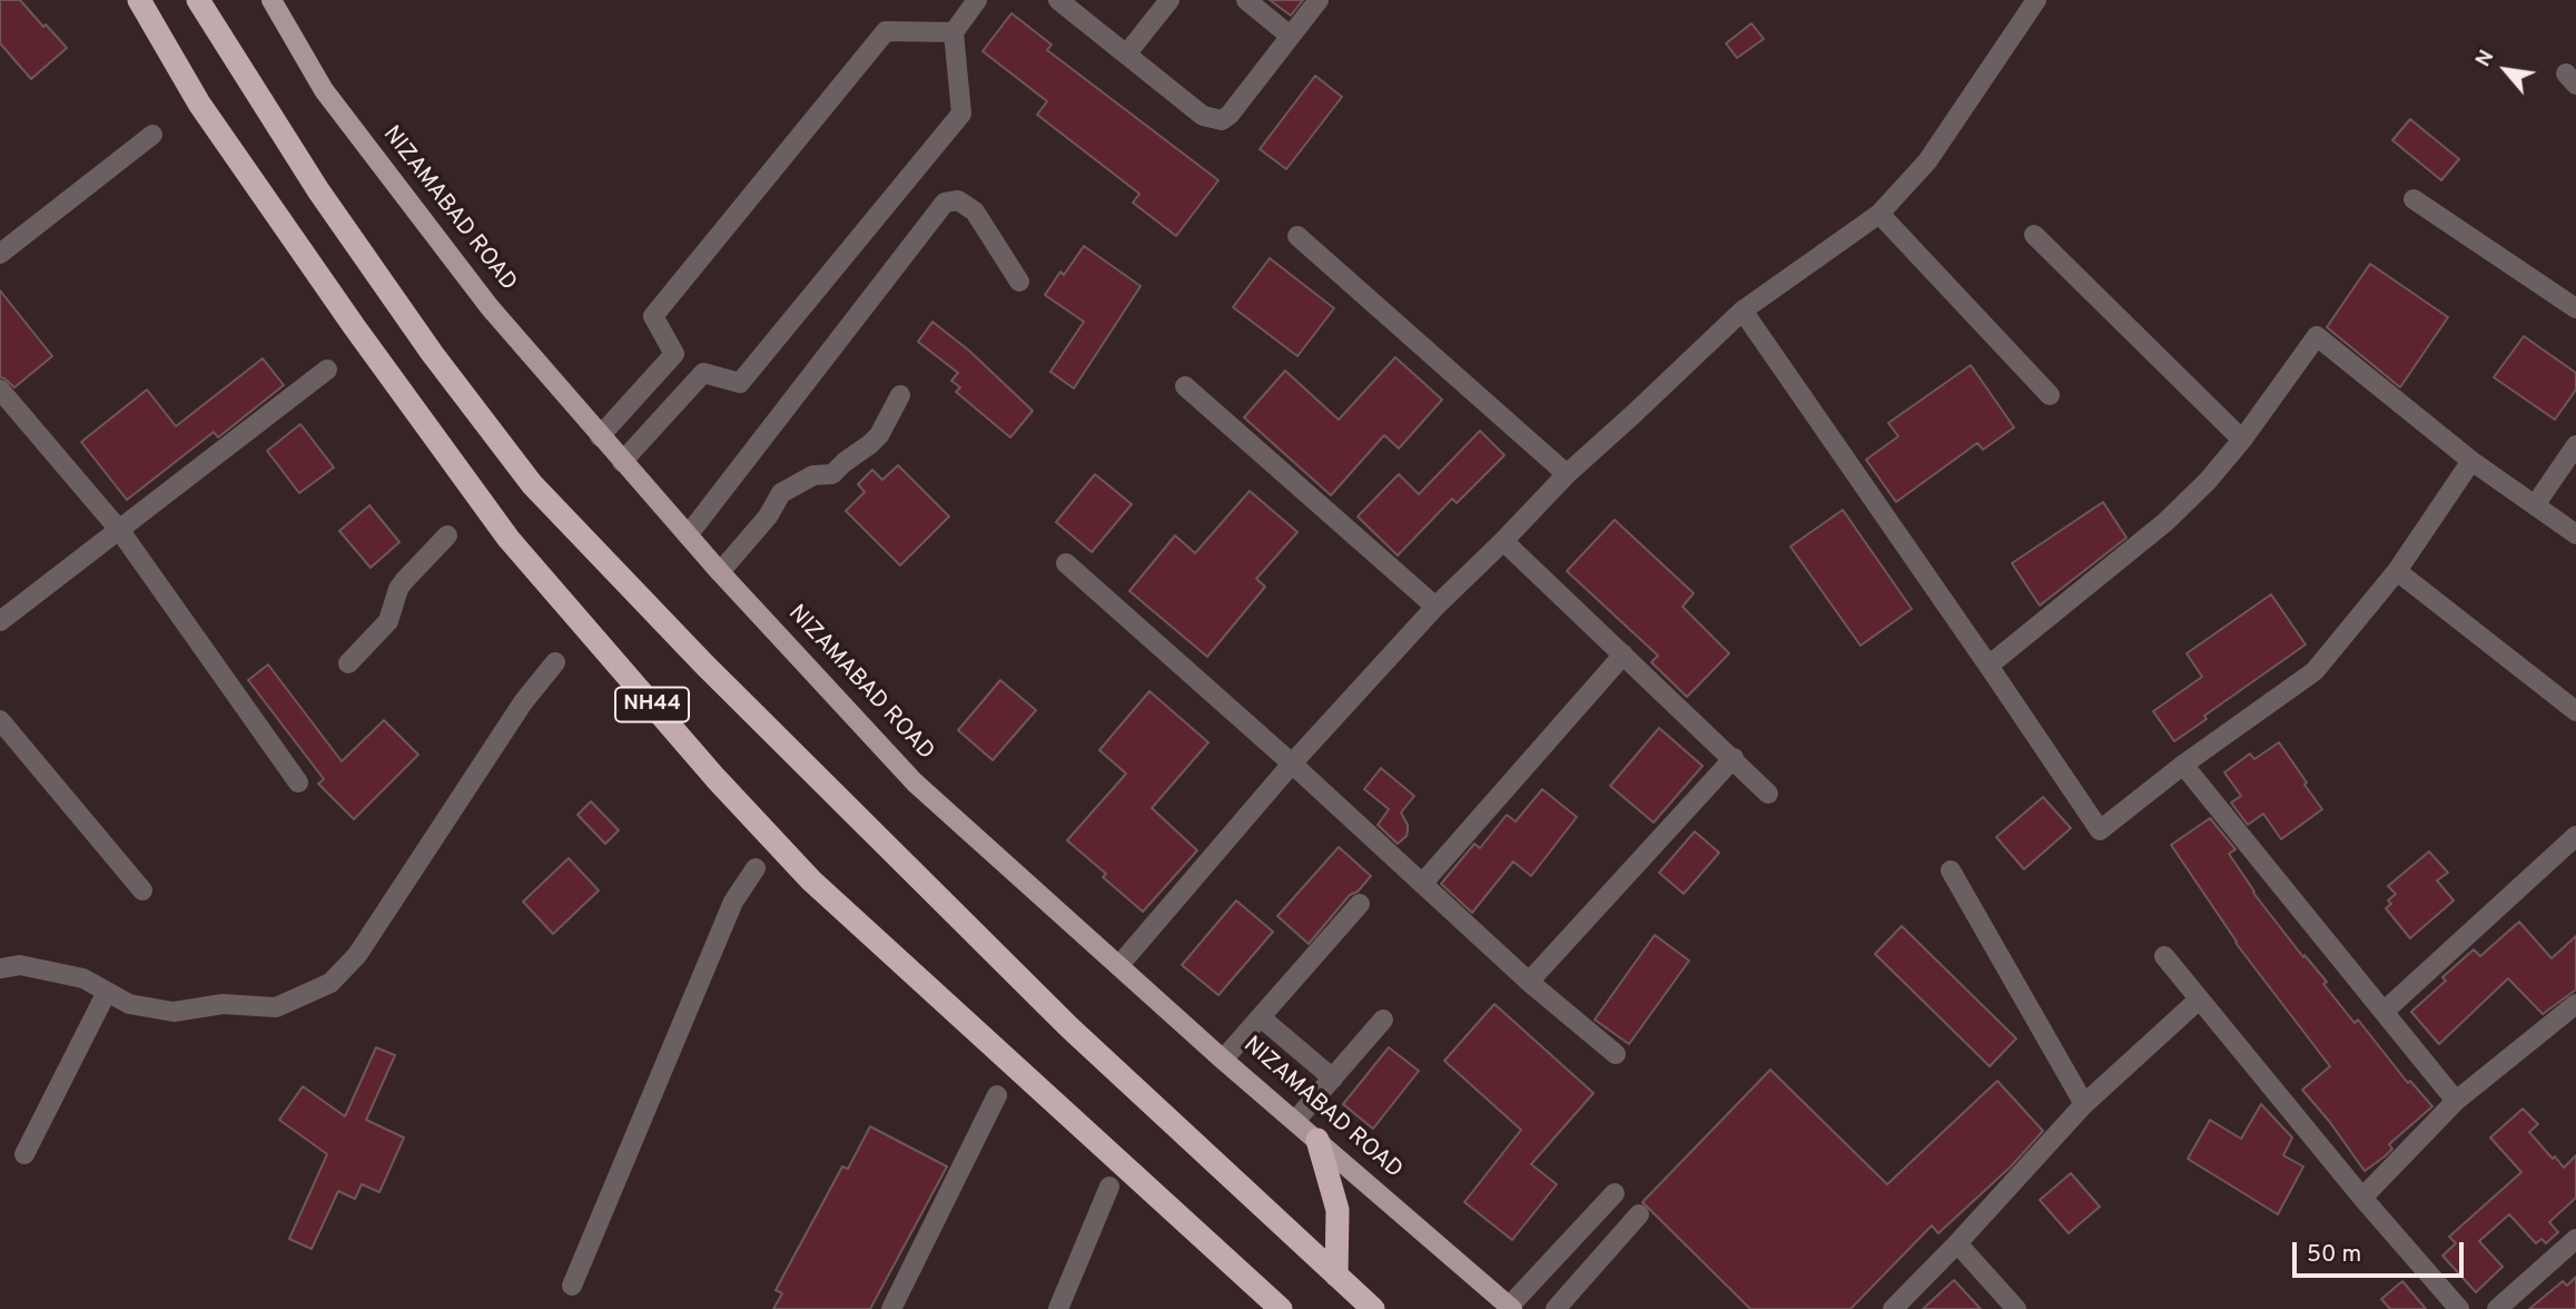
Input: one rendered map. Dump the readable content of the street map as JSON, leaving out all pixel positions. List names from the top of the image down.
{
  "streets": {
    "highway": ["NH44"],
    "main road": ["NIZAMABAD ROAD"]
  },
  "scale_bar": "50 m",
  "north": "top left"
}
